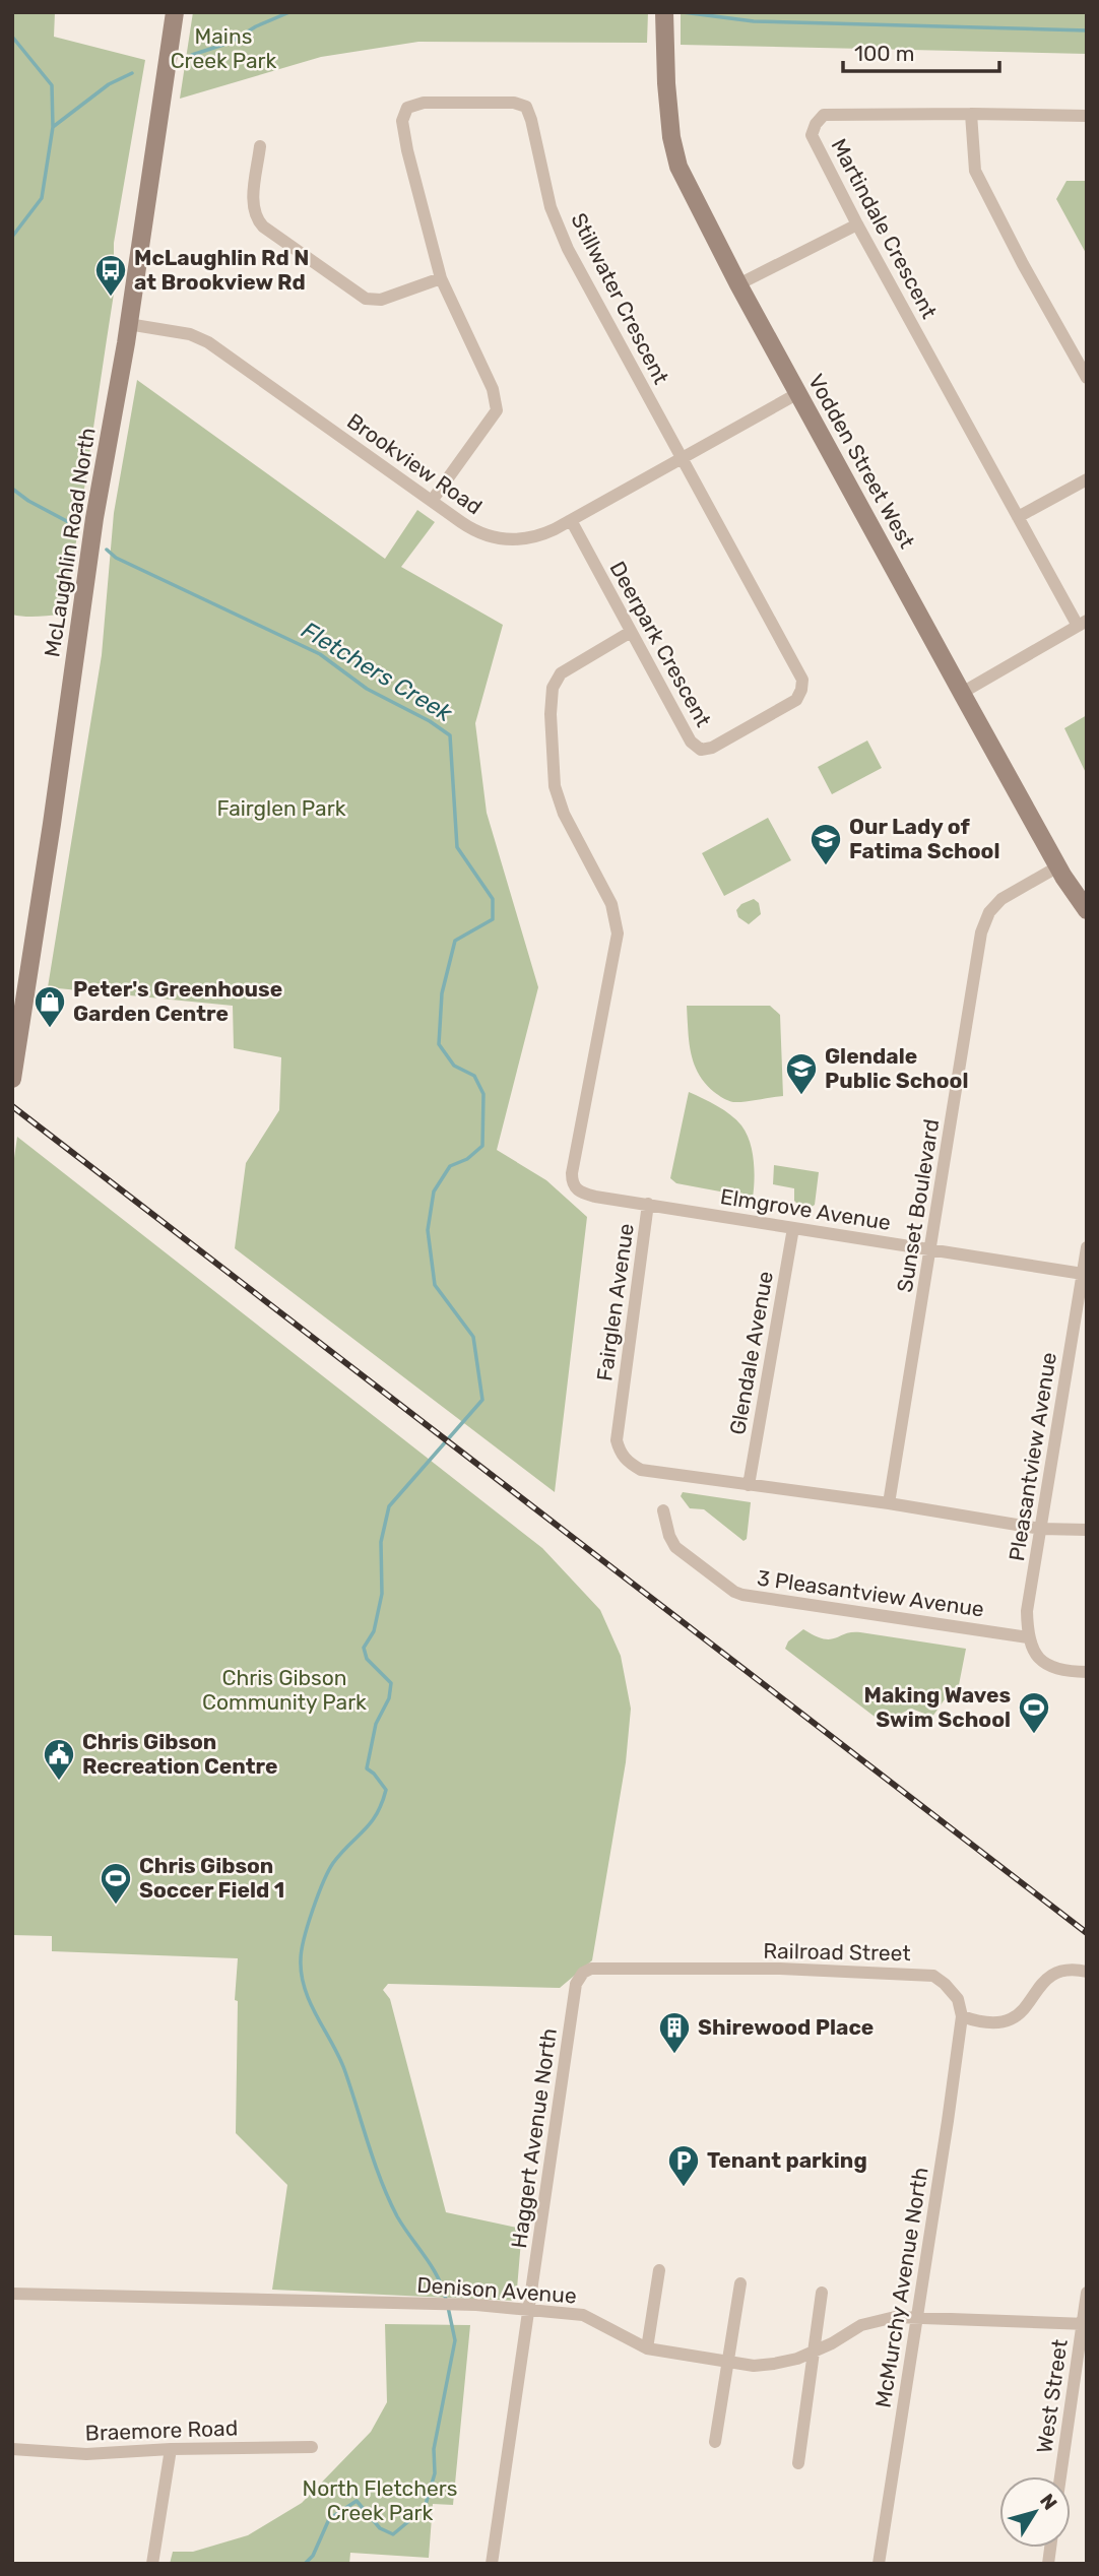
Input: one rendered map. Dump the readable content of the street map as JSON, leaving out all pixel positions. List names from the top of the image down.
{
  "streets": {
    "main road": ["Vodden Street West", "McLaughlin Road North"],
    "street": [
      "Martindale Crescent",
      "Stillwater Crescent",
      "Brookview Road",
      "Deerpark Crescent",
      "Sunset Boulevard",
      "Elmgrove Avenue",
      "Fairglen Avenue",
      "Glendale Avenue",
      "Pleasantview Avenue",
      "3 Pleasantview Avenue",
      "Railroad Street",
      "Haggert Avenue North",
      "McMurchy Avenue North",
      "Denison Avenue",
      "West Street",
      "Braemore Road"
    ]
  },
  "crossings": [
    ["Stillwater Crescent", "Brookview Road"],
    ["Stillwater Crescent", "Deerpark Crescent"],
    ["Vodden Street West", "Brookview Road"],
    ["Vodden Street West", "Sunset Boulevard"],
    ["Brookview Road", "McLaughlin Road North"],
    ["Brookview Road", "Deerpark Crescent"],
    ["Deerpark Crescent", "Fairglen Avenue"],
    ["Sunset Boulevard", "Elmgrove Avenue"],
    ["Sunset Boulevard", "Fairglen Avenue"],
    ["Elmgrove Avenue", "Fairglen Avenue"],
    ["Elmgrove Avenue", "Glendale Avenue"],
    ["Elmgrove Avenue", "Pleasantview Avenue"],
    ["Fairglen Avenue", "Glendale Avenue"],
    ["Fairglen Avenue", "Pleasantview Avenue"],
    ["Pleasantview Avenue", "3 Pleasantview Avenue"],
    ["Railroad Street", "Haggert Avenue North"],
    ["Railroad Street", "McMurchy Avenue North"],
    ["Haggert Avenue North", "Denison Avenue"],
    ["McMurchy Avenue North", "Denison Avenue"],
    ["Denison Avenue", "West Street"]
  ],
  "water": ["Fletchers Creek"],
  "parks": [
    "Mains Creek Park",
    "Fairglen Park",
    "Chris Gibson Community Park",
    "North Fletchers Creek Park"
  ],
  "places": {
    "bus stop": ["McLaughlin Rd N at Brookview Rd"],
    "school or university": ["Our Lady of Fatima School", "Glendale Public School"],
    "shop": ["Peter's Greenhouse Garden Centre"],
    "sports": ["Making Waves Swim School", "Chris Gibson Soccer Field 1"],
    "public building": ["Chris Gibson Recreation Centre"],
    "building": ["Shirewood Place"],
    "parking": ["Tenant parking"]
  },
  "scale_bar": "100 m",
  "north": "top right"
}
